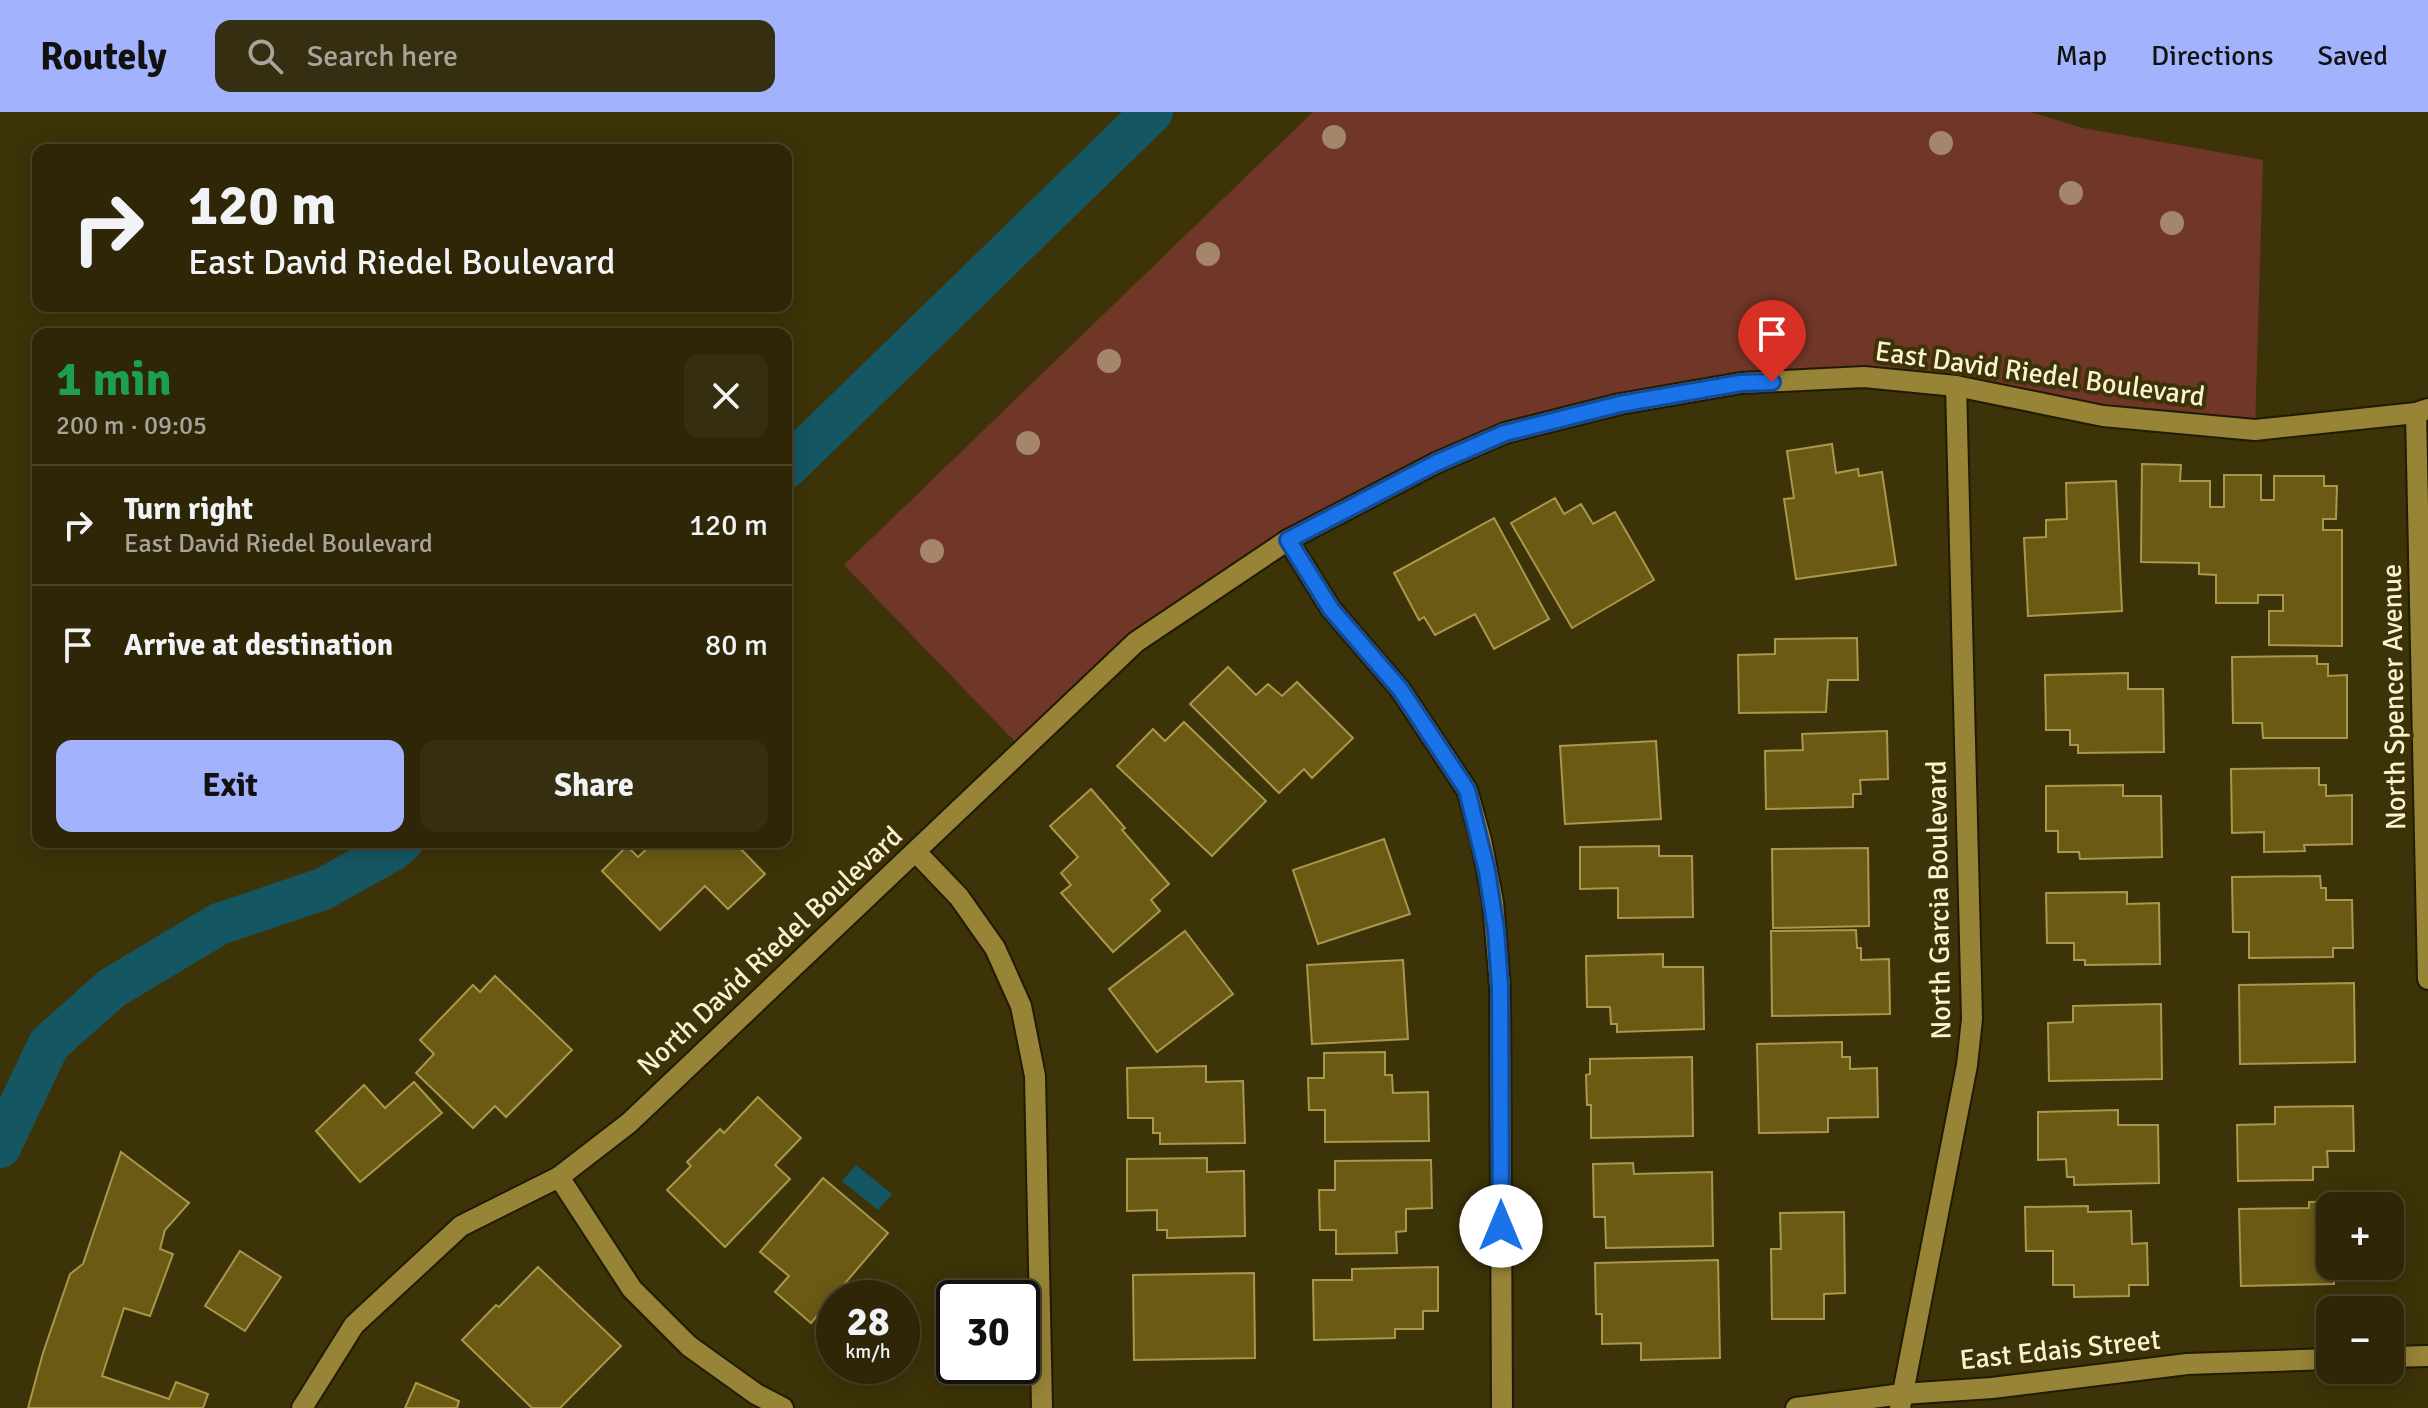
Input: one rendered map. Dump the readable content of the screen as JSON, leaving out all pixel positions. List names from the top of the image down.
{
  "streets": {
    "street": [
      "East David Riedel Boulevard",
      "North Spencer Avenue",
      "North Garcia Boulevard",
      "North David Riedel Boulevard",
      "East Edais Street"
    ]
  },
  "crossings": [
    ["East David Riedel Boulevard", "North Spencer Avenue"],
    ["East David Riedel Boulevard", "North Garcia Boulevard"],
    ["East David Riedel Boulevard", "North David Riedel Boulevard"],
    ["North Garcia Boulevard", "East Edais Street"]
  ],
  "page": {
    "header": "Routely",
    "search": "Search here",
    "nav": ["Map", "Directions", "Saved"],
    "turn": ["120 m", "East David Riedel Boulevard"],
    "heading": ["1 min", "200 m · 09:05"],
    "list": [
      {
        "name": "Turn right",
        "note": "East David Riedel Boulevard",
        "value": "120 m"
      },
      {
        "name": "Arrive at destination",
        "value": "80 m"
      }
    ],
    "buttons": ["Exit", "Share"],
    "map_buttons": ["+", "−"],
    "speed": "28 km/h",
    "limit": "30"
  }
}
